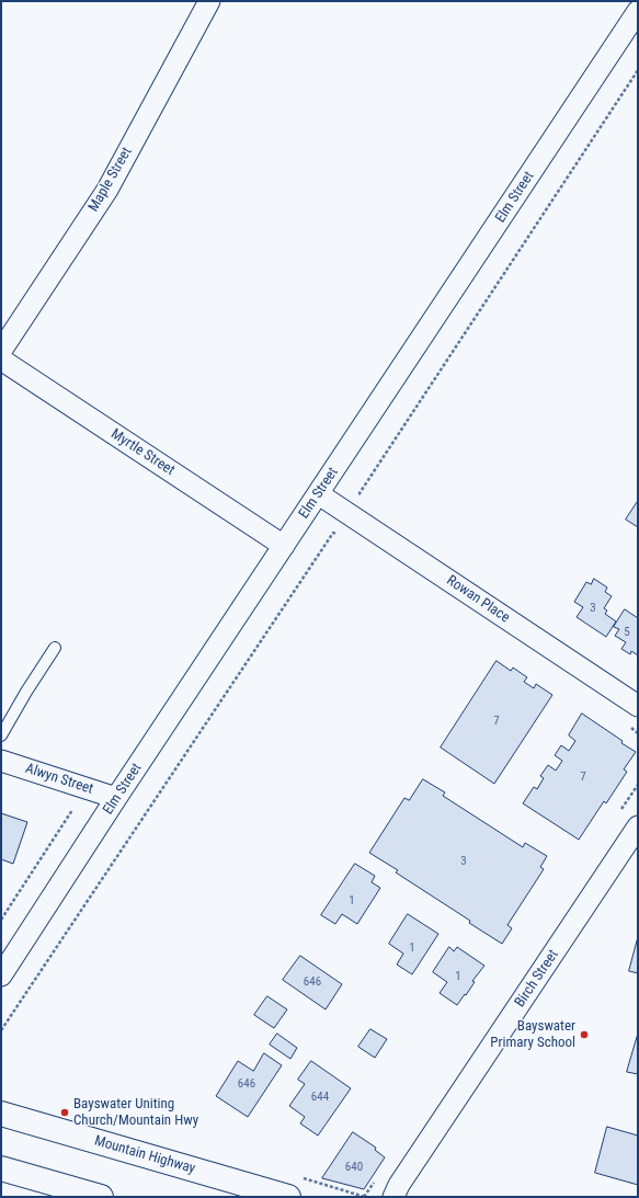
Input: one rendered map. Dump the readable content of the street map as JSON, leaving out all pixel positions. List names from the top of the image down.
{
  "streets": {
    "main road": ["Mountain Highway"],
    "street": [
      "Maple Street",
      "Elm Street",
      "Myrtle Street",
      "Rowan Place",
      "Alwyn Street",
      "Birch Street"
    ]
  },
  "crossings": [
    ["Elm Street", "Myrtle Street"],
    ["Elm Street", "Rowan Place"],
    ["Elm Street", "Alwyn Street"]
  ],
  "places": ["Bayswater Primary School", "Bayswater Uniting Church/Mountain Hwy"],
  "house_numbers": [
    "3",
    "5",
    "7",
    "7",
    "3",
    "1",
    "1",
    "1",
    "646",
    "646",
    "644",
    "640"
  ]
}
